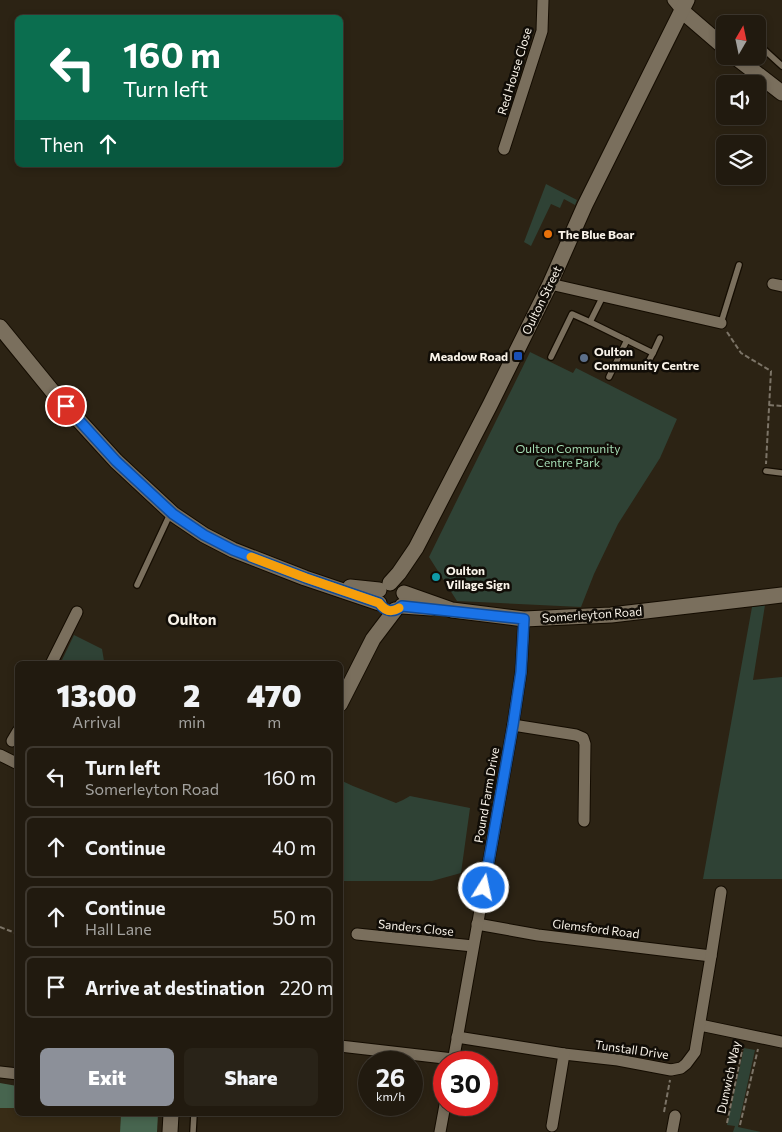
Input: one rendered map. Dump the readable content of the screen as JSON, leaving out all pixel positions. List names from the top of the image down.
{
  "streets": {
    "main road": ["Oulton Street", "Somerleyton Road"],
    "street": [
      "Red House Close",
      "Pound Farm Drive",
      "Sanders Close",
      "Glemsford Road",
      "Tunstall Drive"
    ],
    "path": ["Dunwich Way"]
  },
  "crossings": [
    ["Oulton Street", "Somerleyton Road"],
    ["Somerleyton Road", "Pound Farm Drive"],
    ["Pound Farm Drive", "Sanders Close"],
    ["Pound Farm Drive", "Glemsford Road"],
    ["Pound Farm Drive", "Tunstall Drive"],
    ["Glemsford Road", "Tunstall Drive"]
  ],
  "districts": ["Oulton"],
  "parks": ["Oulton Community Centre Park"],
  "places": {
    "other": ["The Blue Boar", "Oulton Community Centre", "Oulton Village Sign"],
    "transit": ["Meadow Road"]
  },
  "north": "top",
  "page": {
    "turn": ["160 m", "Turn left"],
    "then": "Then",
    "eta": [
      "13:00",
      "Arrival",
      "2",
      "min",
      "470",
      "m"
    ],
    "list": [
      {
        "name": "Turn left",
        "note": "Somerleyton Road",
        "value": "160 m"
      },
      {
        "name": "Continue",
        "value": "40 m"
      },
      {
        "name": "Continue",
        "note": "Hall Lane",
        "value": "50 m"
      },
      {
        "name": "Arrive at destination",
        "value": "220 m"
      }
    ],
    "buttons": ["Exit", "Share"],
    "speed": "26 km/h",
    "limit": "30"
  }
}
